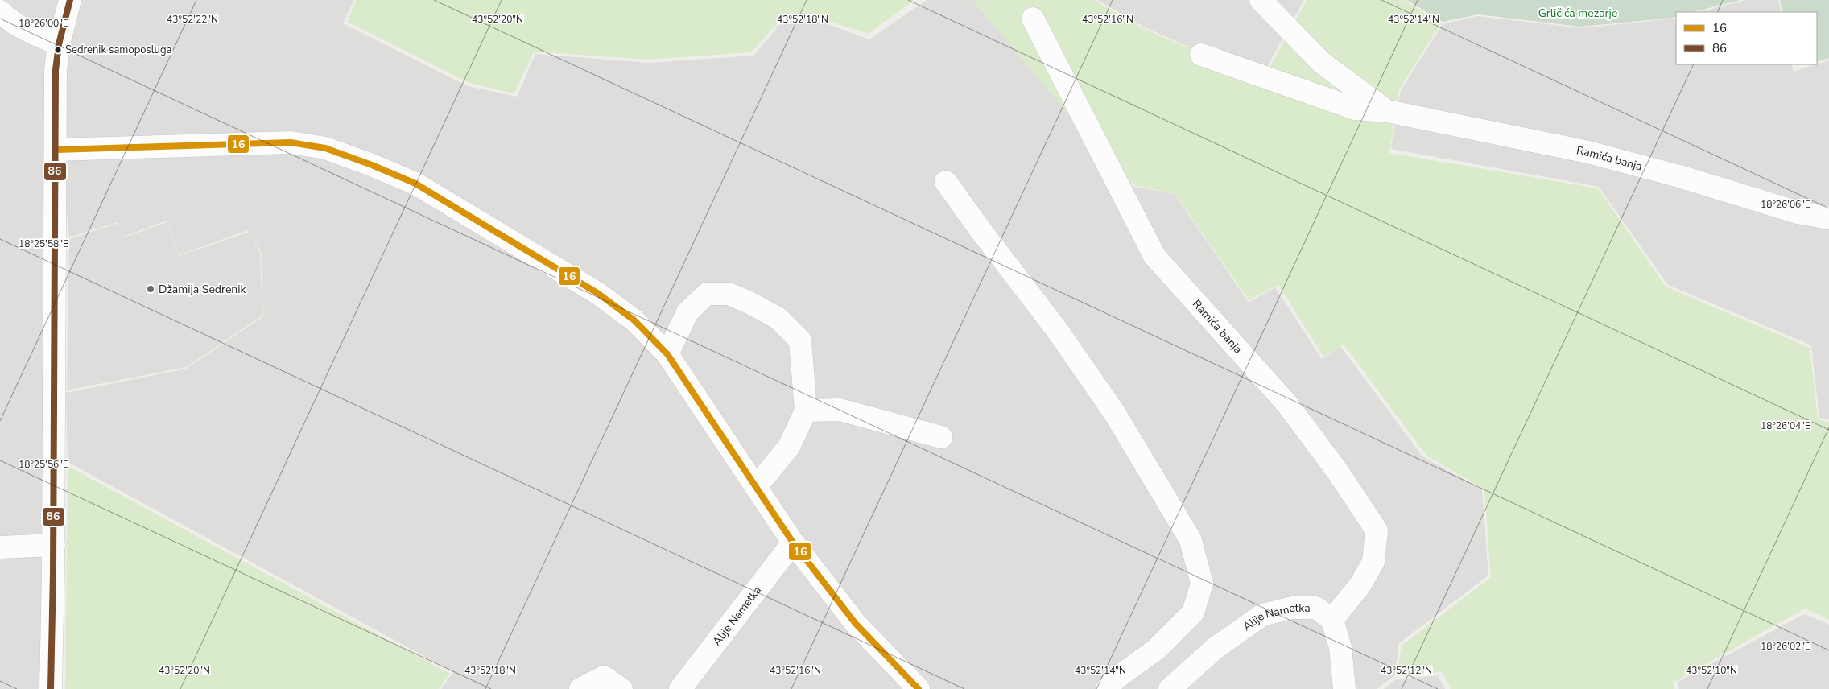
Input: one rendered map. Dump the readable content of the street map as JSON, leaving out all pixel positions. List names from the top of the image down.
{
  "streets": {
    "street": ["Ramića banja", "Alije Nametka"]
  },
  "crossings": [
    ["Ramića banja", "Alije Nametka"]
  ],
  "parks": ["Grličića mezarje"],
  "places": ["Sedrenik samoposluga", "Džamija Sedrenik"],
  "lines": ["transit line 86", "transit line 16"],
  "legend": ["16", "86"],
  "coordinates": [
    "43°52'22\"N",
    "43°52'20\"N",
    "43°52'18\"N",
    "43°52'16\"N",
    "43°52'14\"N",
    "18°26'00\"E",
    "18°26'06\"E",
    "18°25'58\"E",
    "18°26'04\"E",
    "18°25'56\"E",
    "18°26'02\"E",
    "43°52'12\"N",
    "43°52'10\"N"
  ]
}
